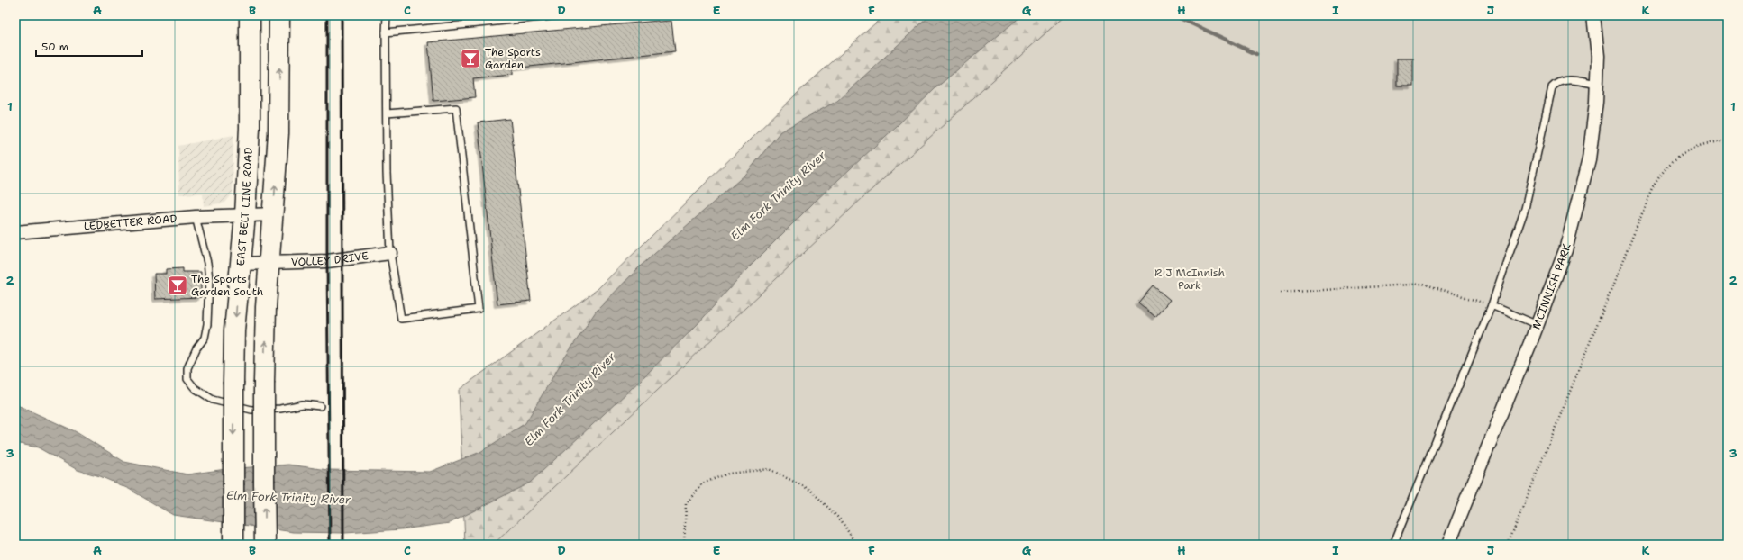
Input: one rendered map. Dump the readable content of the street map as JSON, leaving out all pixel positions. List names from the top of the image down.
{
  "streets": {
    "main road": ["EAST BELT LINE ROAD"],
    "street": ["LEDBETTER ROAD", "VOLLEY DRIVE", "MCINNISH PARK"]
  },
  "crossings": [
    ["EAST BELT LINE ROAD", "LEDBETTER ROAD"],
    ["EAST BELT LINE ROAD", "VOLLEY DRIVE"]
  ],
  "water": ["Elm Fork Trinity River"],
  "parks": ["R J McInnish Park"],
  "places": {
    "bar": ["The Sports Garden", "The Sports Garden South"]
  },
  "scale_bar": "50 m",
  "grid": {
    "columns": [
      "A",
      "B",
      "C",
      "D",
      "E",
      "F",
      "G",
      "H",
      "I",
      "J",
      "K"
    ],
    "rows": ["1", "2", "3"]
  }
}
